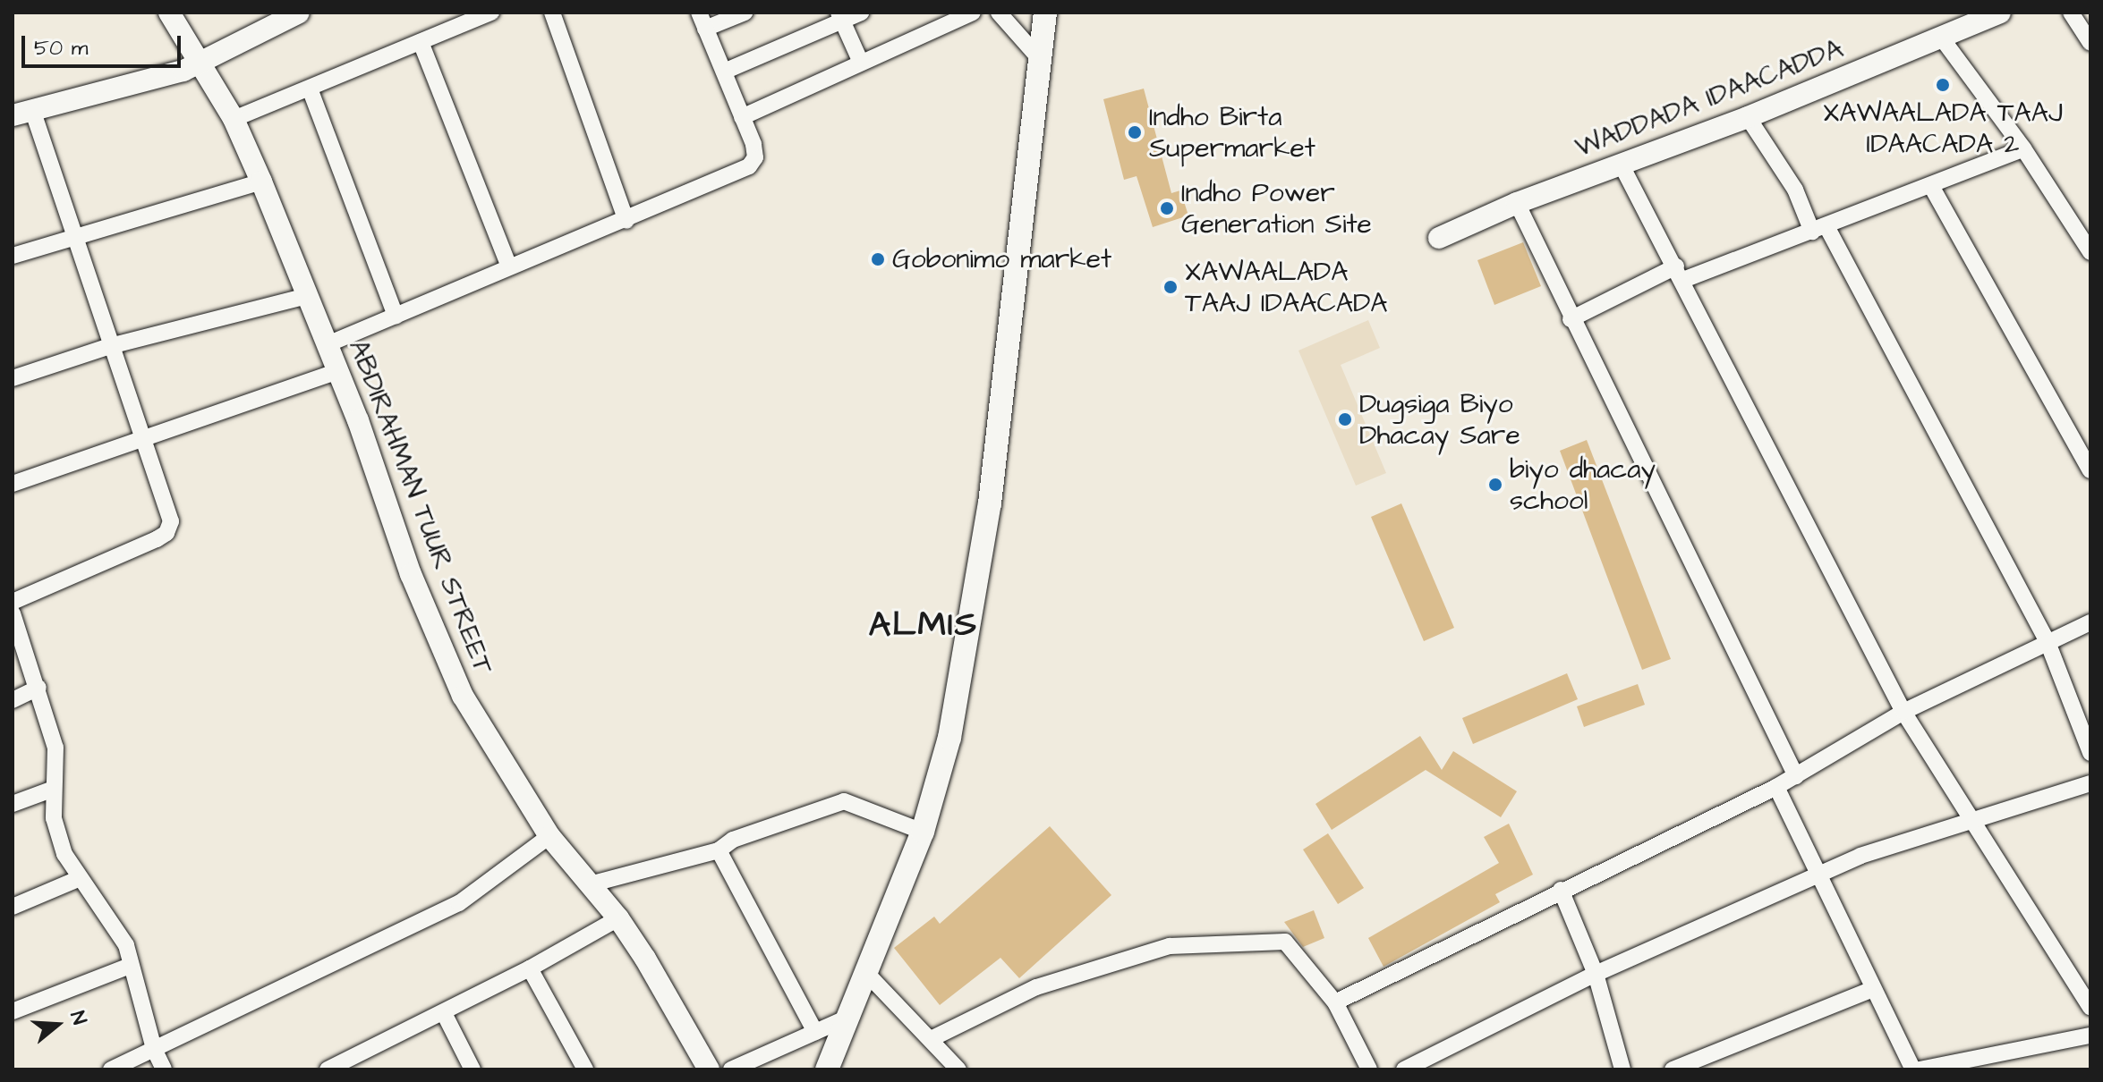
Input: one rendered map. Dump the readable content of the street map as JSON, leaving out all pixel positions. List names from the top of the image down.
{
  "streets": {
    "street": ["WADDADA IDAACADDA", "ABDIRAHMAN TUUR STREET"]
  },
  "districts": ["ALMIS"],
  "places": [
    "XAWAALADA TAAJ IDAACADA 2",
    "Indho Birta Supermarket",
    "Indho Power Generation Site",
    "Gobonimo market",
    "XAWAALADA TAAJ IDAACADA",
    "Dugsiga Biyo Dhacay Sare",
    "biyo dhacay school"
  ],
  "scale_bar": "50 m",
  "north": "right"
}
